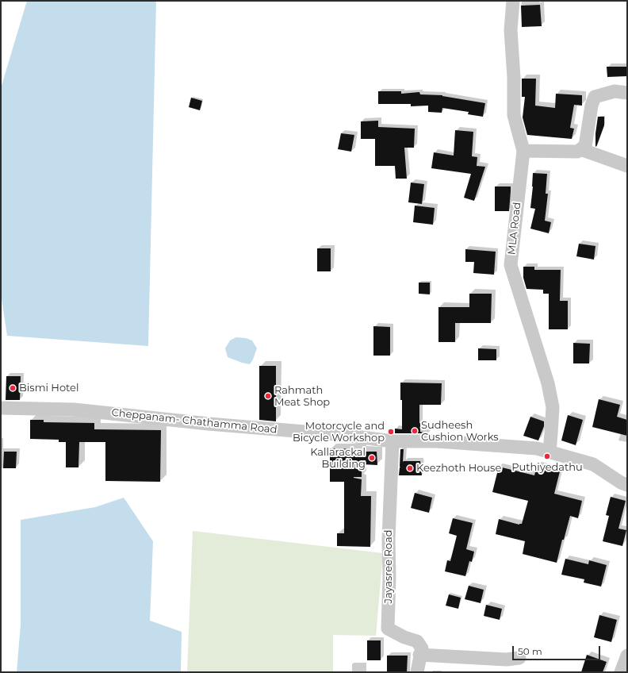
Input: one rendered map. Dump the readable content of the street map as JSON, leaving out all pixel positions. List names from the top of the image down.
{
  "streets": {
    "street": ["MLA Road", "Cheppanam- Chathamma Road", "Jayasree Road"]
  },
  "crossings": [
    ["MLA Road", "Cheppanam- Chathamma Road"],
    ["Cheppanam- Chathamma Road", "Jayasree Road"]
  ],
  "places": [
    "Bismi Hotel",
    "Rahmath Meat Shop",
    "Sudheesh Cushion Works",
    "Motorcycle and Bicycle Workshop",
    "Puthiyedathu",
    "Kallarackal Building",
    "Keezhoth House"
  ],
  "scale_bar": "50 m"
}
